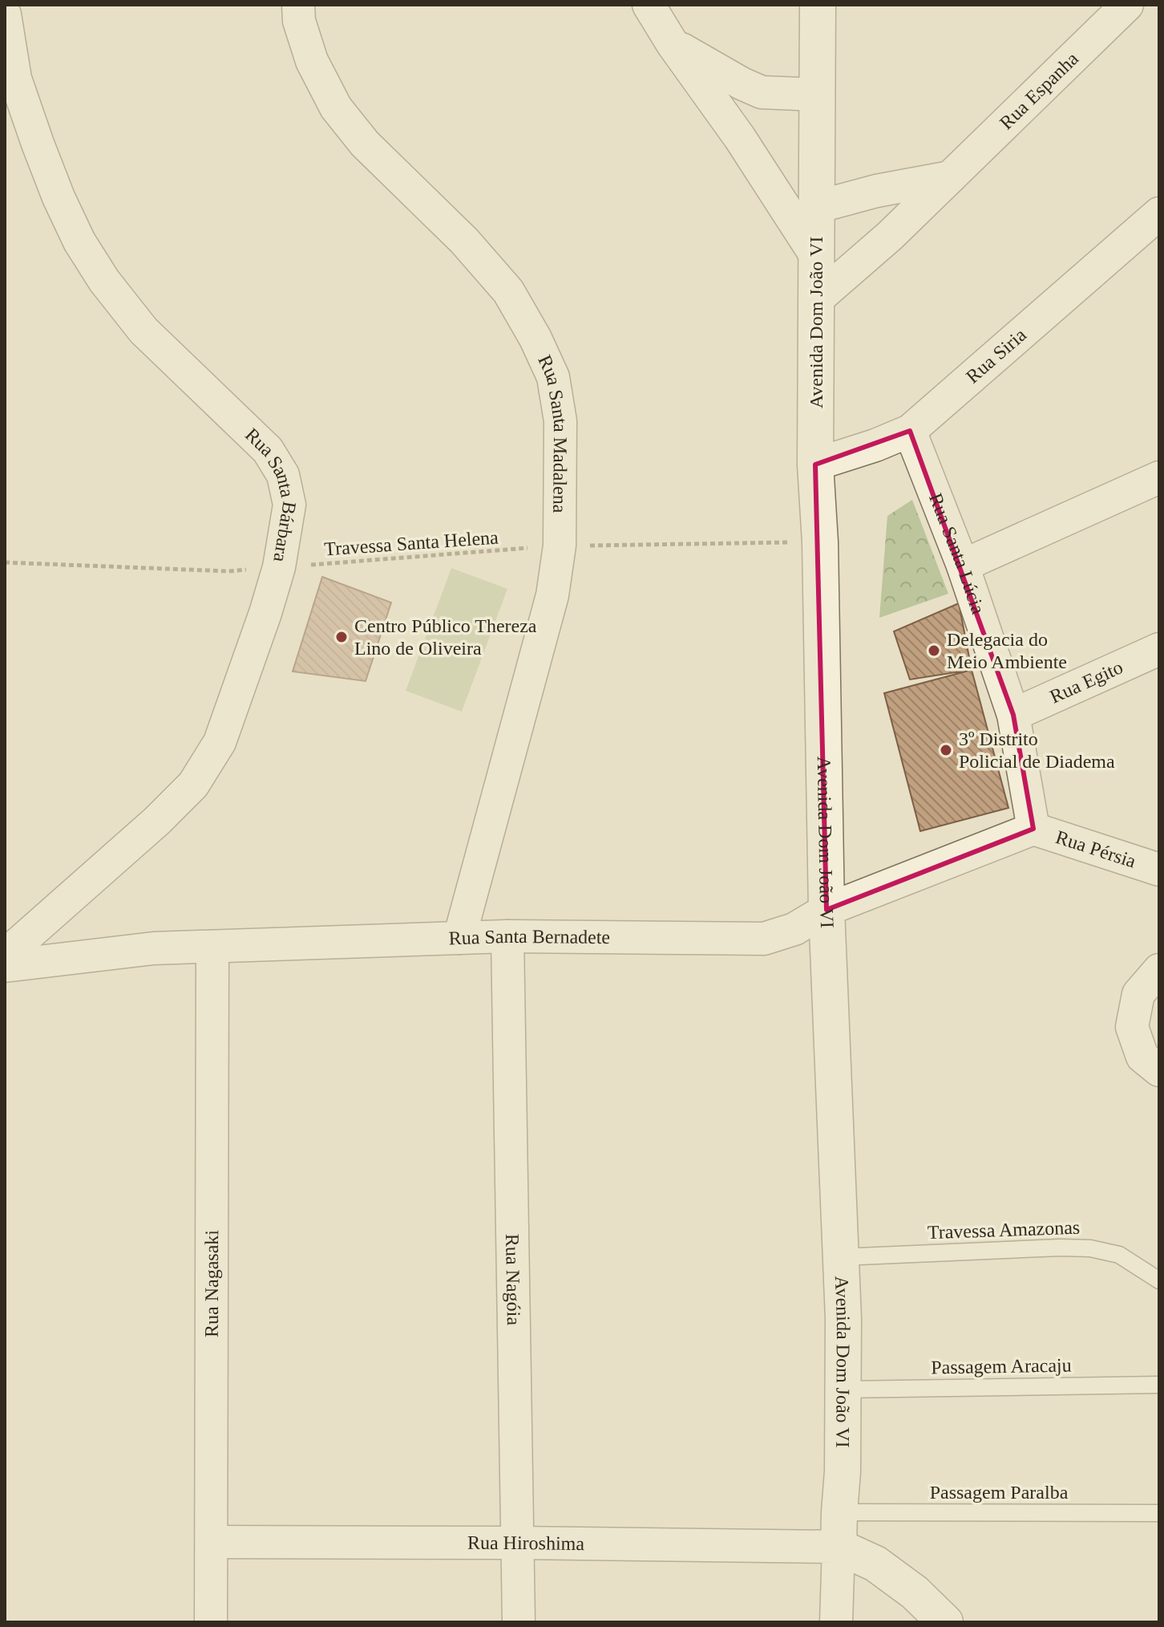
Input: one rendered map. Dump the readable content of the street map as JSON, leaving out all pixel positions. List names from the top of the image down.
{
  "streets": {
    "street": [
      "Rua Espanha",
      "Avenida Dom João VI",
      "Rua Siria",
      "Rua Santa Madalena",
      "Rua Santa Bárbara",
      "Rua Santa Lúcia",
      "Rua Egito",
      "Rua Pérsia",
      "Rua Santa Bernadete",
      "Rua Nagóia",
      "Rua Nagasaki",
      "Rua Hiroshima"
    ],
    "lane": ["Travessa Amazonas", "Passagem Aracaju", "Passagem Paralba"],
    "path": ["Travessa Santa Helena"]
  },
  "crossings": [
    ["Rua Espanha", "Avenida Dom João VI"],
    ["Avenida Dom João VI", "Rua Siria"],
    ["Avenida Dom João VI", "Travessa Santa Helena"],
    ["Avenida Dom João VI", "Rua Santa Bernadete"],
    ["Avenida Dom João VI", "Travessa Amazonas"],
    ["Avenida Dom João VI", "Passagem Aracaju"],
    ["Avenida Dom João VI", "Passagem Paralba"],
    ["Avenida Dom João VI", "Rua Hiroshima"],
    ["Rua Siria", "Rua Santa Lúcia"],
    ["Rua Santa Madalena", "Travessa Santa Helena"],
    ["Rua Santa Madalena", "Rua Santa Bernadete"],
    ["Rua Santa Bárbara", "Travessa Santa Helena"],
    ["Rua Santa Lúcia", "Rua Egito"],
    ["Rua Santa Lúcia", "Rua Pérsia"],
    ["Rua Santa Lúcia", "Rua Santa Bernadete"],
    ["Rua Pérsia", "Rua Santa Bernadete"],
    ["Rua Santa Bernadete", "Rua Nagóia"],
    ["Rua Santa Bernadete", "Rua Nagasaki"],
    ["Rua Nagóia", "Rua Hiroshima"],
    ["Rua Nagasaki", "Rua Hiroshima"]
  ],
  "places": ["Centro Público Thereza Lino de Oliveira", "Delegacia do Meio Ambiente", "3º Distrito Policial de Diadema"]
}
